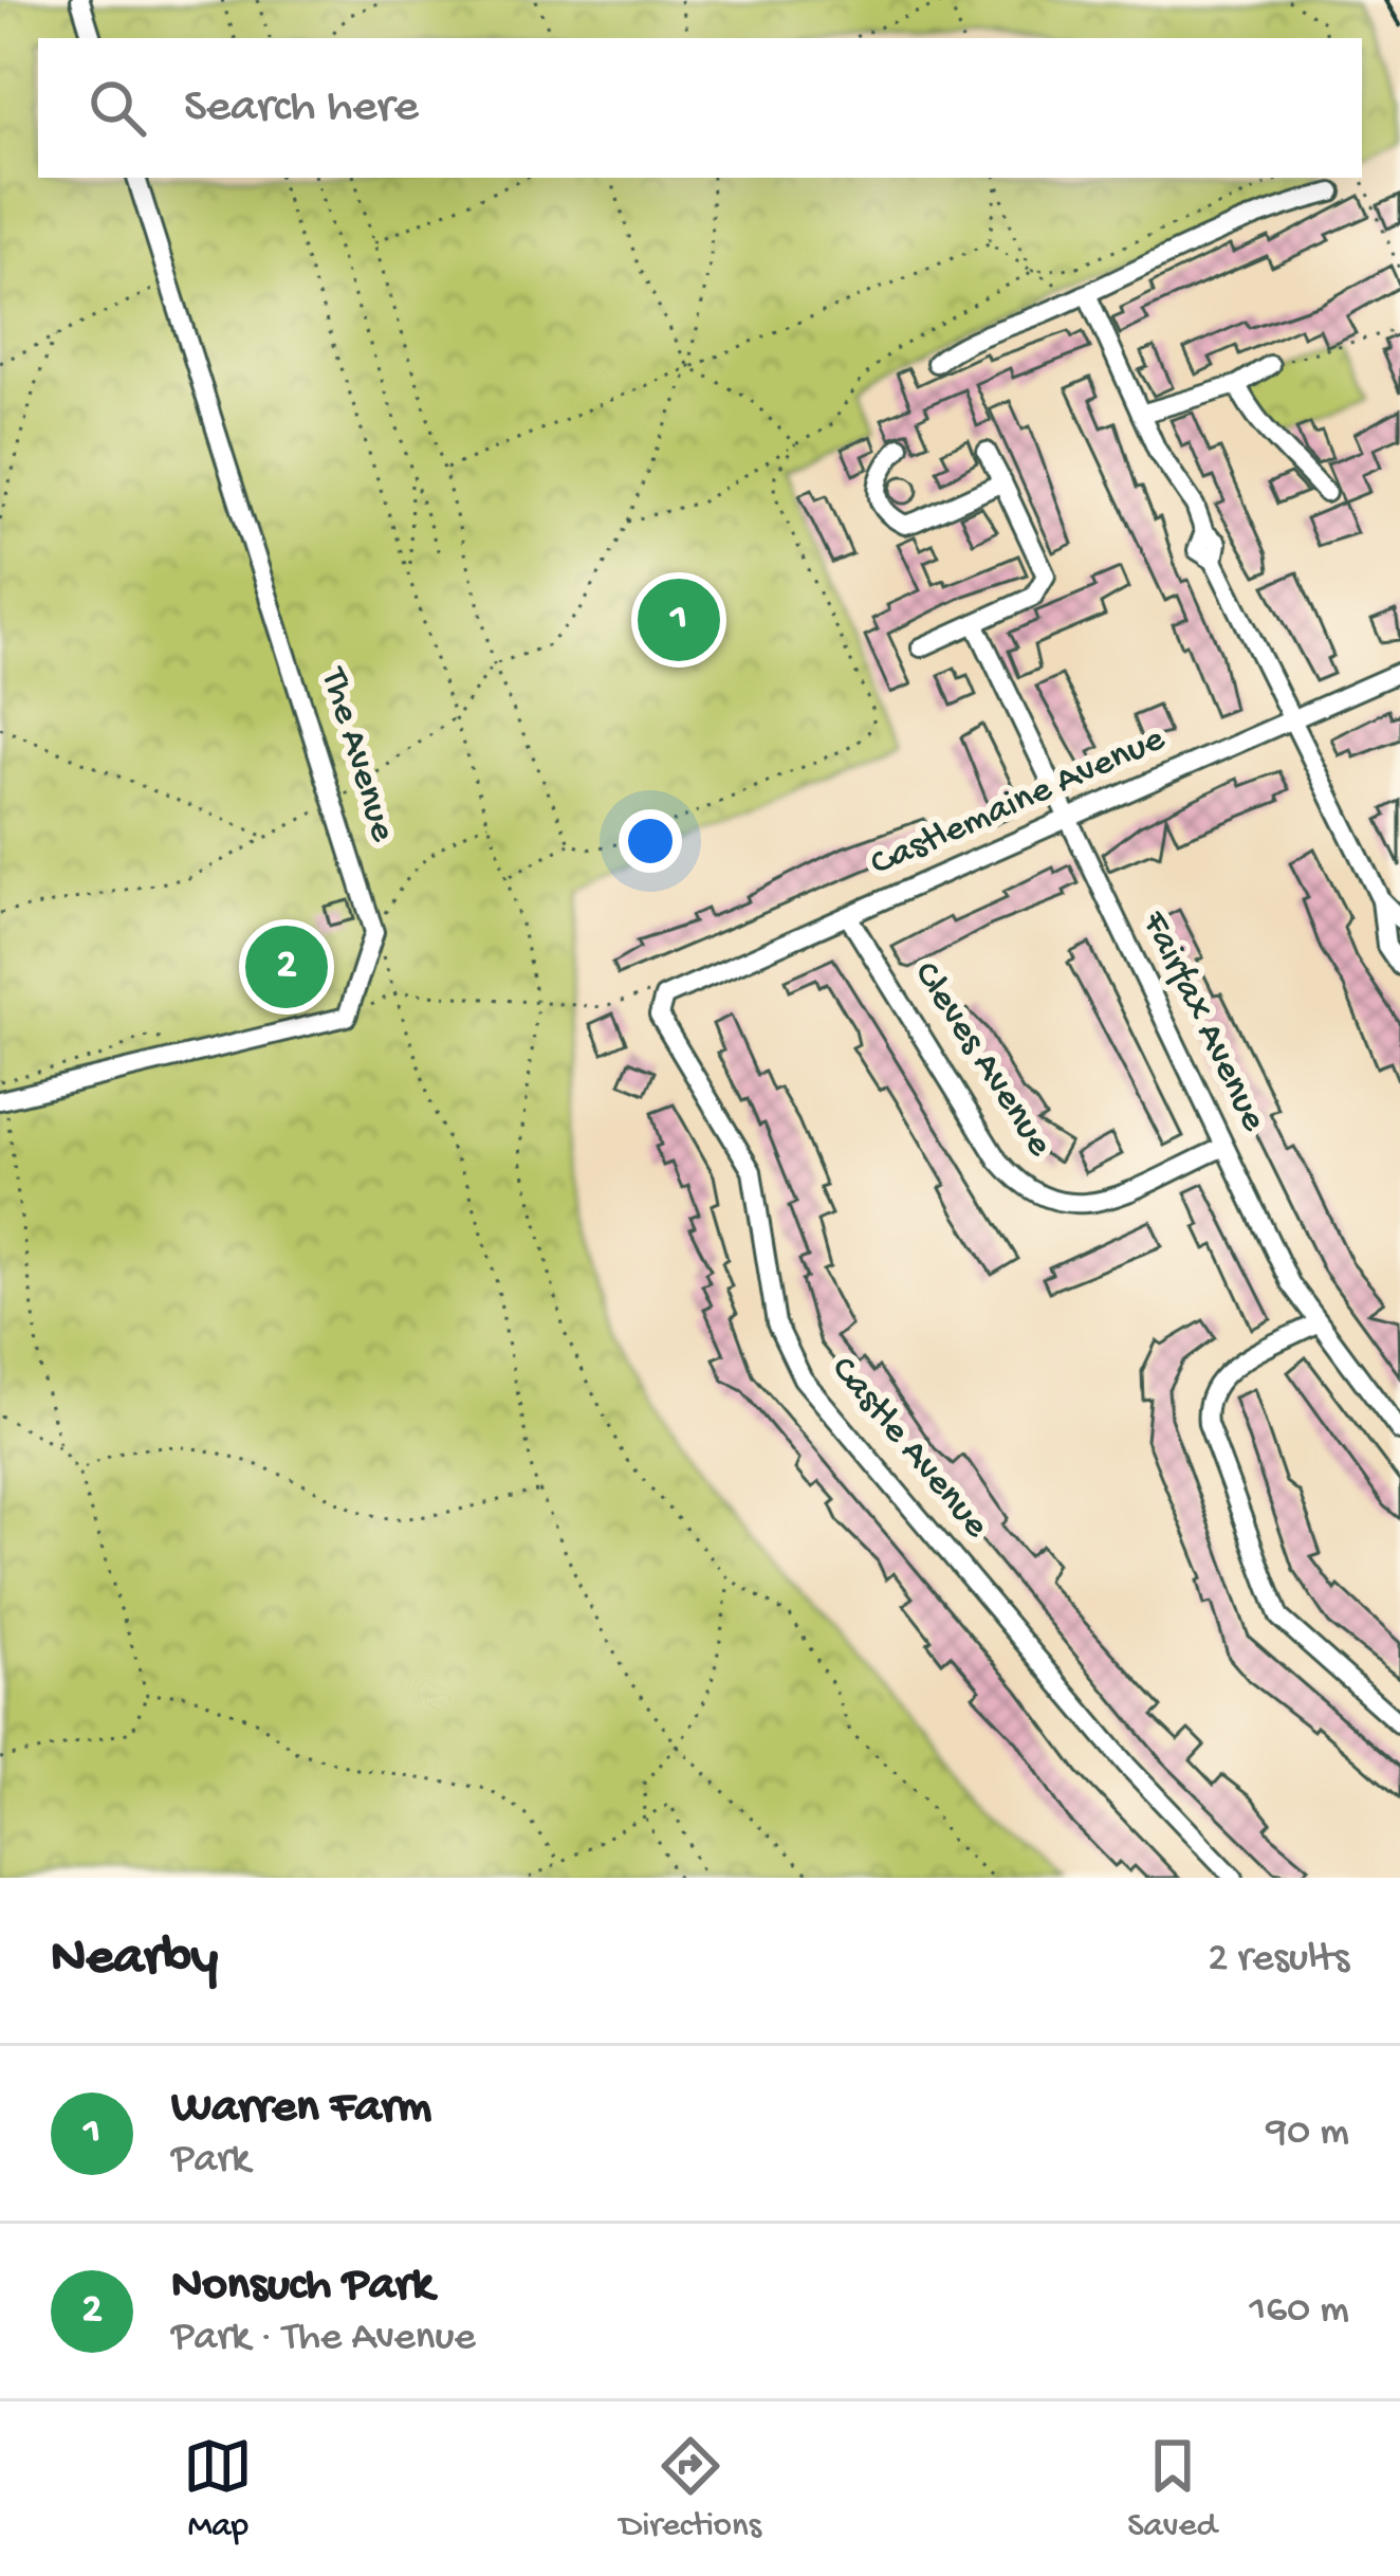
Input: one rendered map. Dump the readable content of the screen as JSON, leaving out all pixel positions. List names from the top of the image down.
{
  "streets": {
    "street": [
      "The Avenue",
      "Castlemaine Avenue",
      "Fairfax Avenue",
      "Cleves Avenue",
      "Castle Avenue"
    ]
  },
  "crossings": [
    ["Castlemaine Avenue", "Fairfax Avenue"],
    ["Castlemaine Avenue", "Cleves Avenue"],
    ["Castlemaine Avenue", "Castle Avenue"],
    ["Fairfax Avenue", "Cleves Avenue"]
  ],
  "page": {
    "search": "Search here",
    "pins": ["1", "2"],
    "heading": ["Nearby", "2 results"],
    "list": [
      {
        "mark": "1",
        "name": "Warren Farm",
        "note": "Park",
        "value": "90 m"
      },
      {
        "mark": "2",
        "name": "Nonsuch Park",
        "note": "Park · The Avenue",
        "value": "160 m"
      }
    ],
    "nav": ["Map", "Directions", "Saved"]
  }
}
